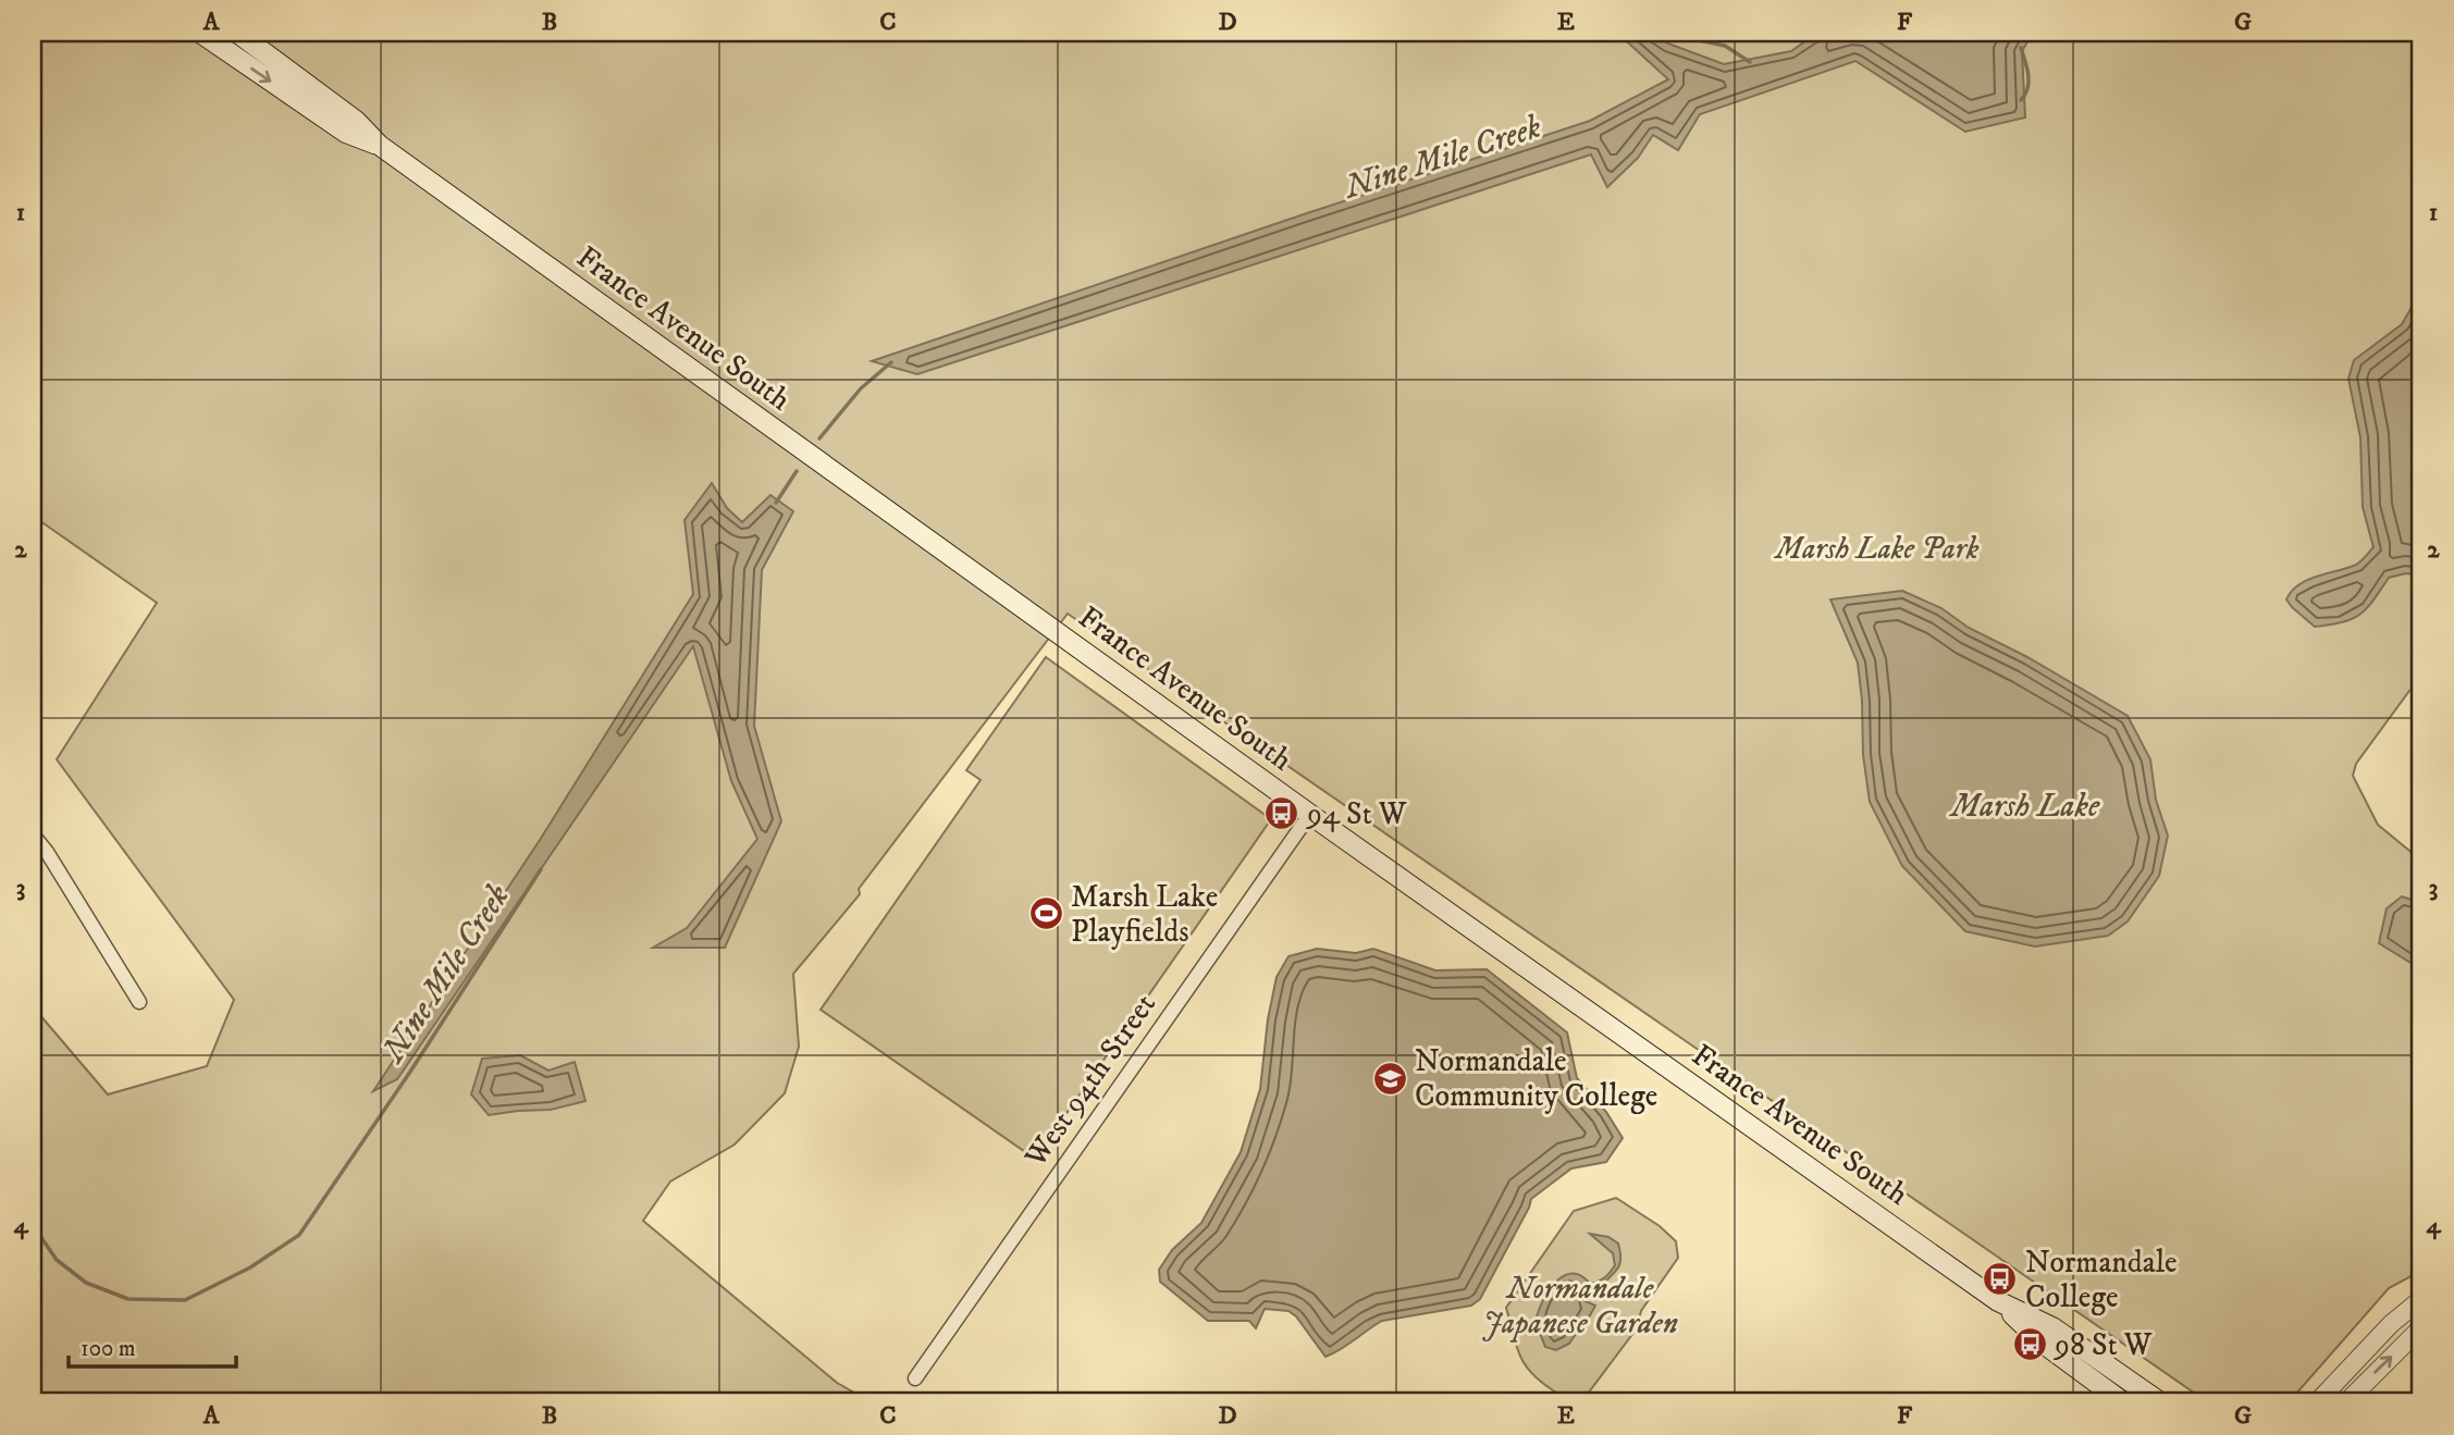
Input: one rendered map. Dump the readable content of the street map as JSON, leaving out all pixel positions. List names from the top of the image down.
{
  "streets": {
    "main road": ["France Avenue South"],
    "street": ["West 94th Street"]
  },
  "crossings": [
    ["France Avenue South", "West 94th Street"]
  ],
  "water": ["Nine Mile Creek", "Marsh Lake"],
  "parks": ["Marsh Lake Park", "Normandale Japanese Garden"],
  "places": {
    "bus stop": ["94 St W", "Normandale College", "98 St W"],
    "sports": ["Marsh Lake Playfields"],
    "school or university": ["Normandale Community College"]
  },
  "scale_bar": "100 m",
  "grid": {
    "columns": [
      "A",
      "B",
      "C",
      "D",
      "E",
      "F",
      "G"
    ],
    "rows": [
      "1",
      "2",
      "3",
      "4"
    ]
  }
}
